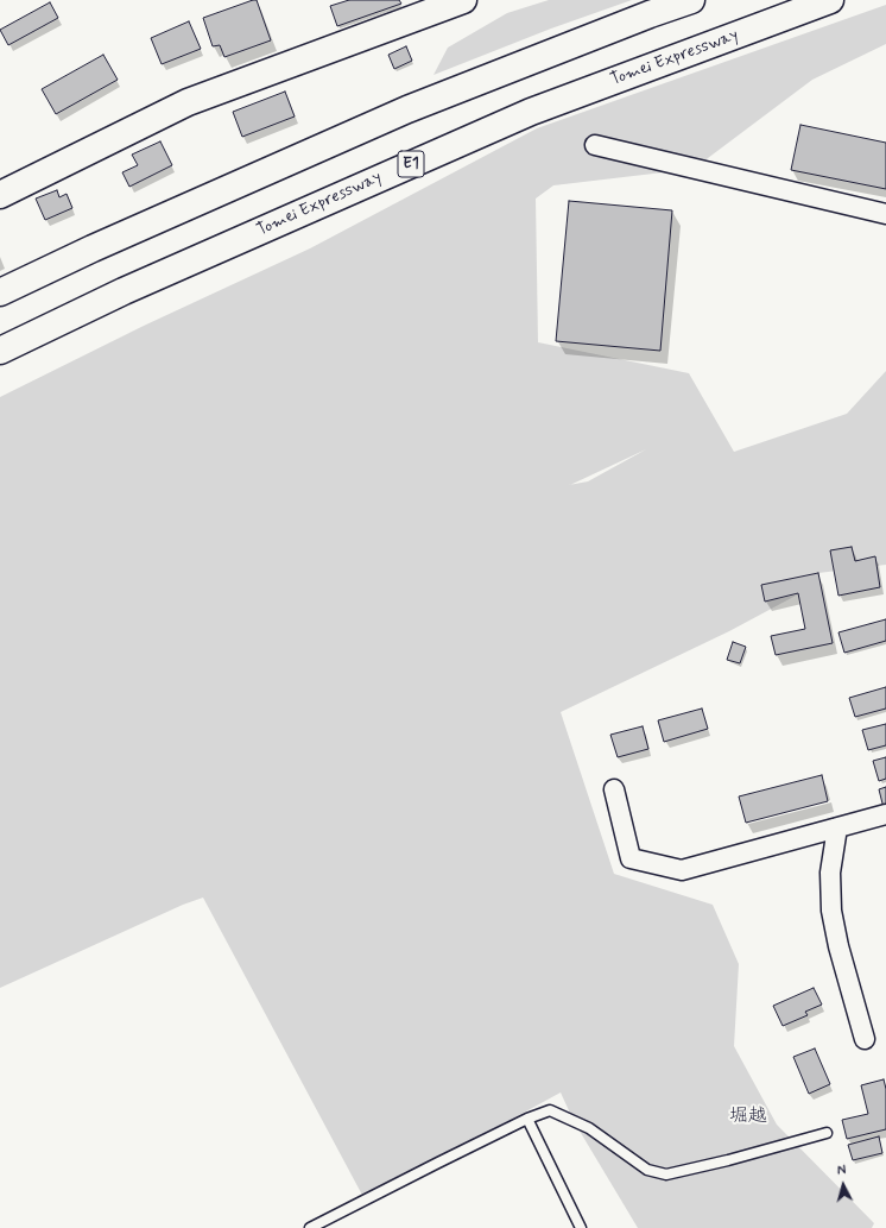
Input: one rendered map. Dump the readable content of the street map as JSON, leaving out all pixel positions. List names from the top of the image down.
{
  "streets": {
    "main road": ["Tomei Expressway", "E1"]
  },
  "districts": ["堀越"],
  "north": "top"
}
